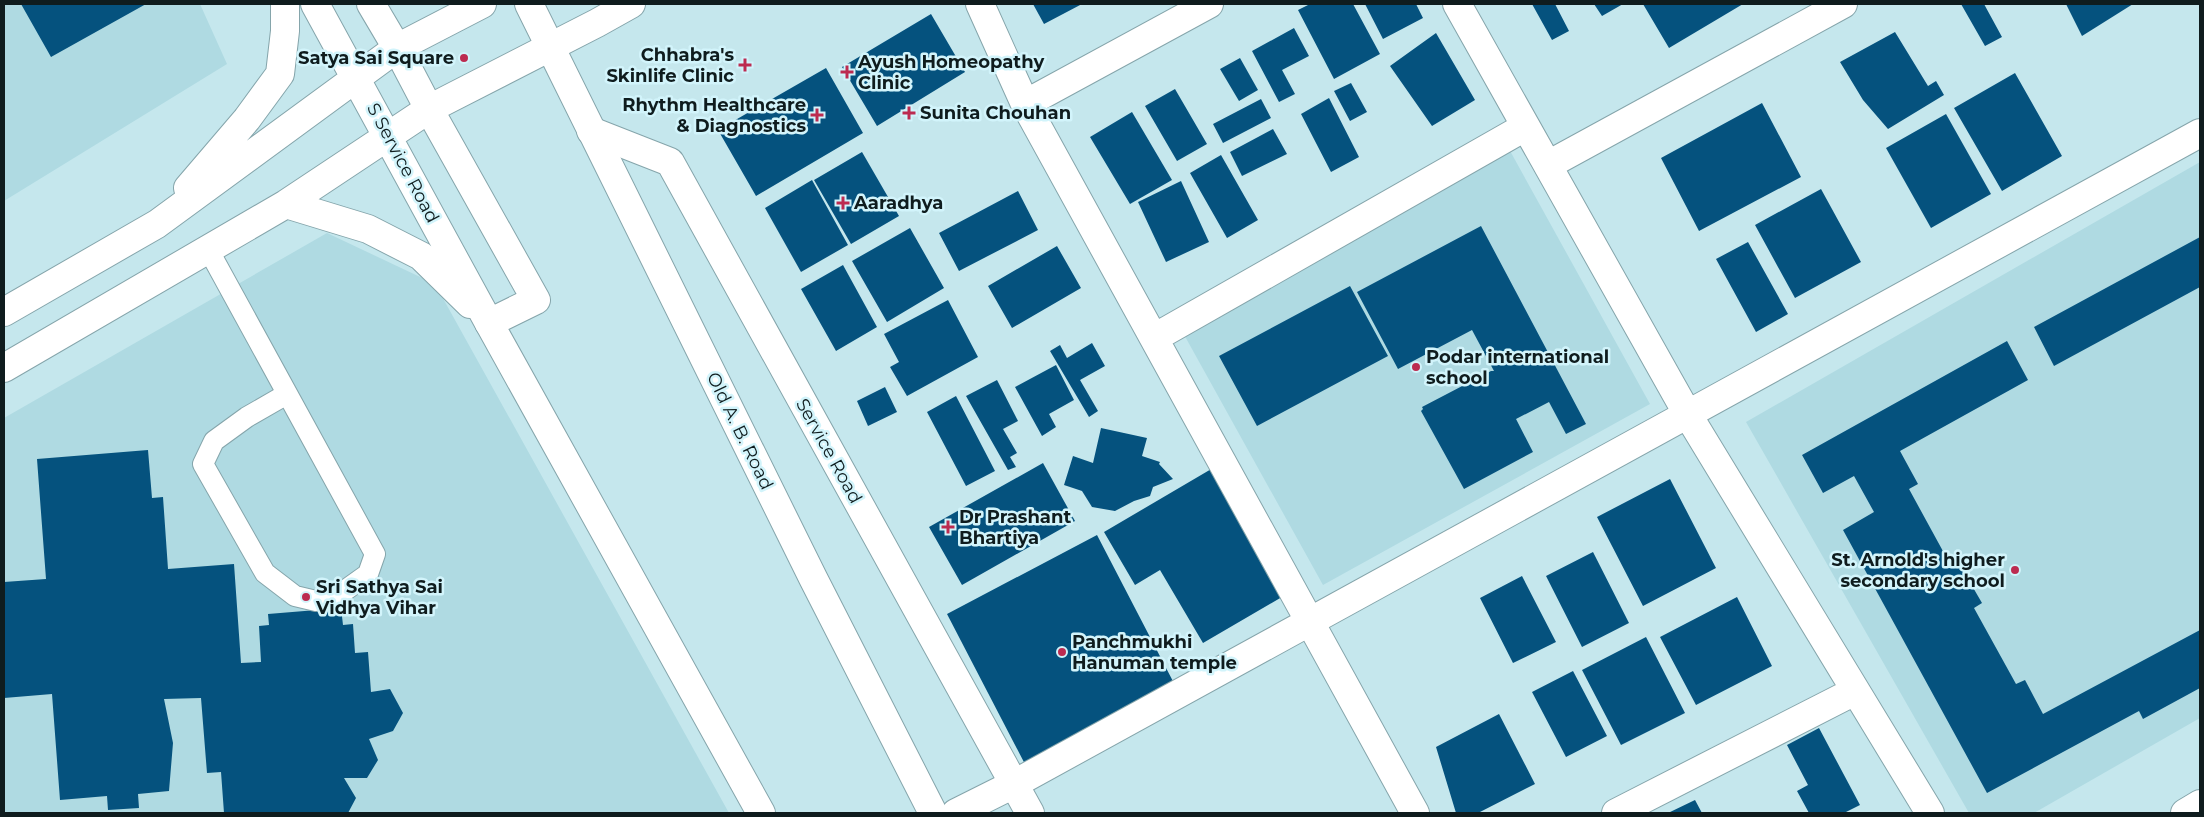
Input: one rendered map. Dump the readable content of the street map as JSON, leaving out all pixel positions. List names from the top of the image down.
{
  "streets": {
    "street": ["S Service Road", "Old A. B. Road", "Service Road"]
  },
  "crossings": [
    ["Old A. B. Road", "Service Road"]
  ],
  "places": {
    "other": [
      "Satya Sai Square",
      "Podar international school",
      "St. Arnold's higher secondary school",
      "Sri Sathya Sai Vidhya Vihar",
      "Panchmukhi Hanuman temple"
    ],
    "health": [
      "Chhabra's Skinlife Clinic",
      "Ayush Homeopathy Clinic",
      "Sunita Chouhan",
      "Rhythm Healthcare & Diagnostics",
      "Aaradhya",
      "Dr Prashant Bhartiya"
    ]
  }
}
